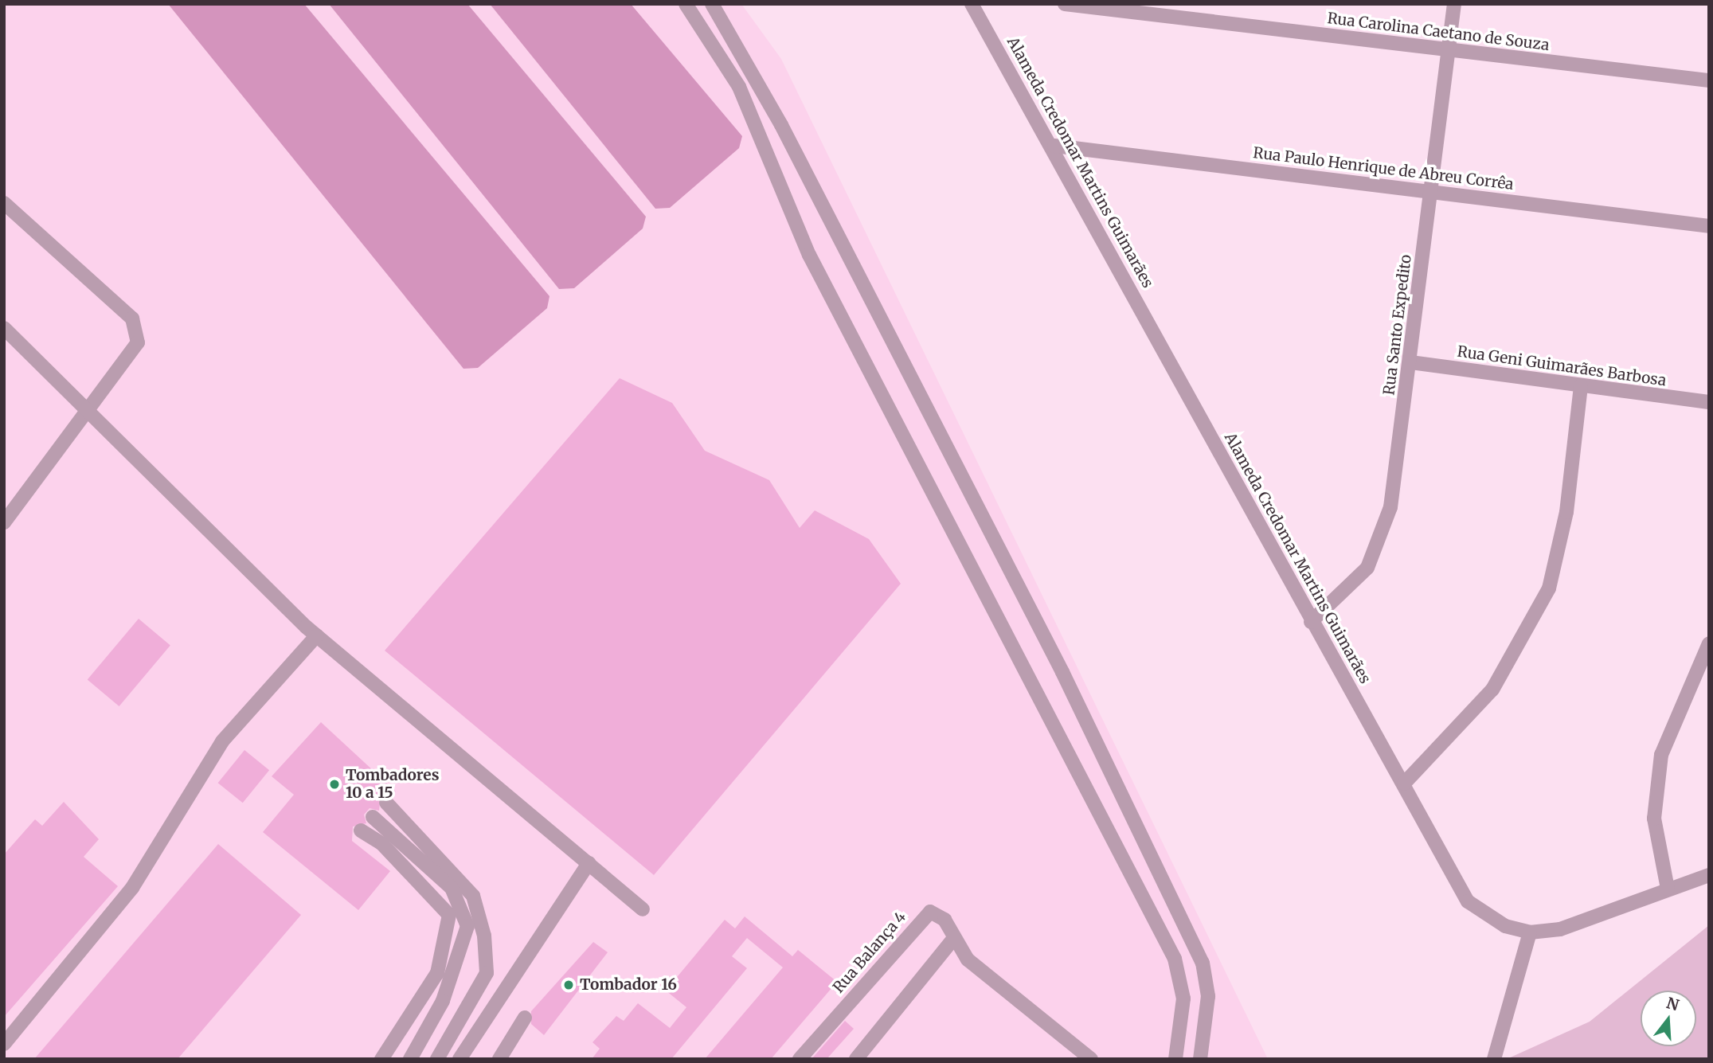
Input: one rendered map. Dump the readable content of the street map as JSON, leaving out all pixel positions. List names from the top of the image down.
{
  "streets": {
    "street": [
      "Rua Carolina Caetano de Souza",
      "Alameda Credomar Martins Guimarães",
      "Rua Paulo Henrique de Abreu Corrêa",
      "Rua Santo Expedito",
      "Rua Geni Guimarães Barbosa",
      "Rua Balança 4"
    ]
  },
  "crossings": [
    ["Rua Carolina Caetano de Souza", "Rua Santo Expedito"],
    ["Alameda Credomar Martins Guimarães", "Rua Paulo Henrique de Abreu Corrêa"],
    ["Alameda Credomar Martins Guimarães", "Rua Santo Expedito"],
    ["Rua Paulo Henrique de Abreu Corrêa", "Rua Santo Expedito"],
    ["Rua Santo Expedito", "Rua Geni Guimarães Barbosa"]
  ],
  "places": ["Tombadores 10 a 15", "Tombador 16"],
  "north": "top"
}
